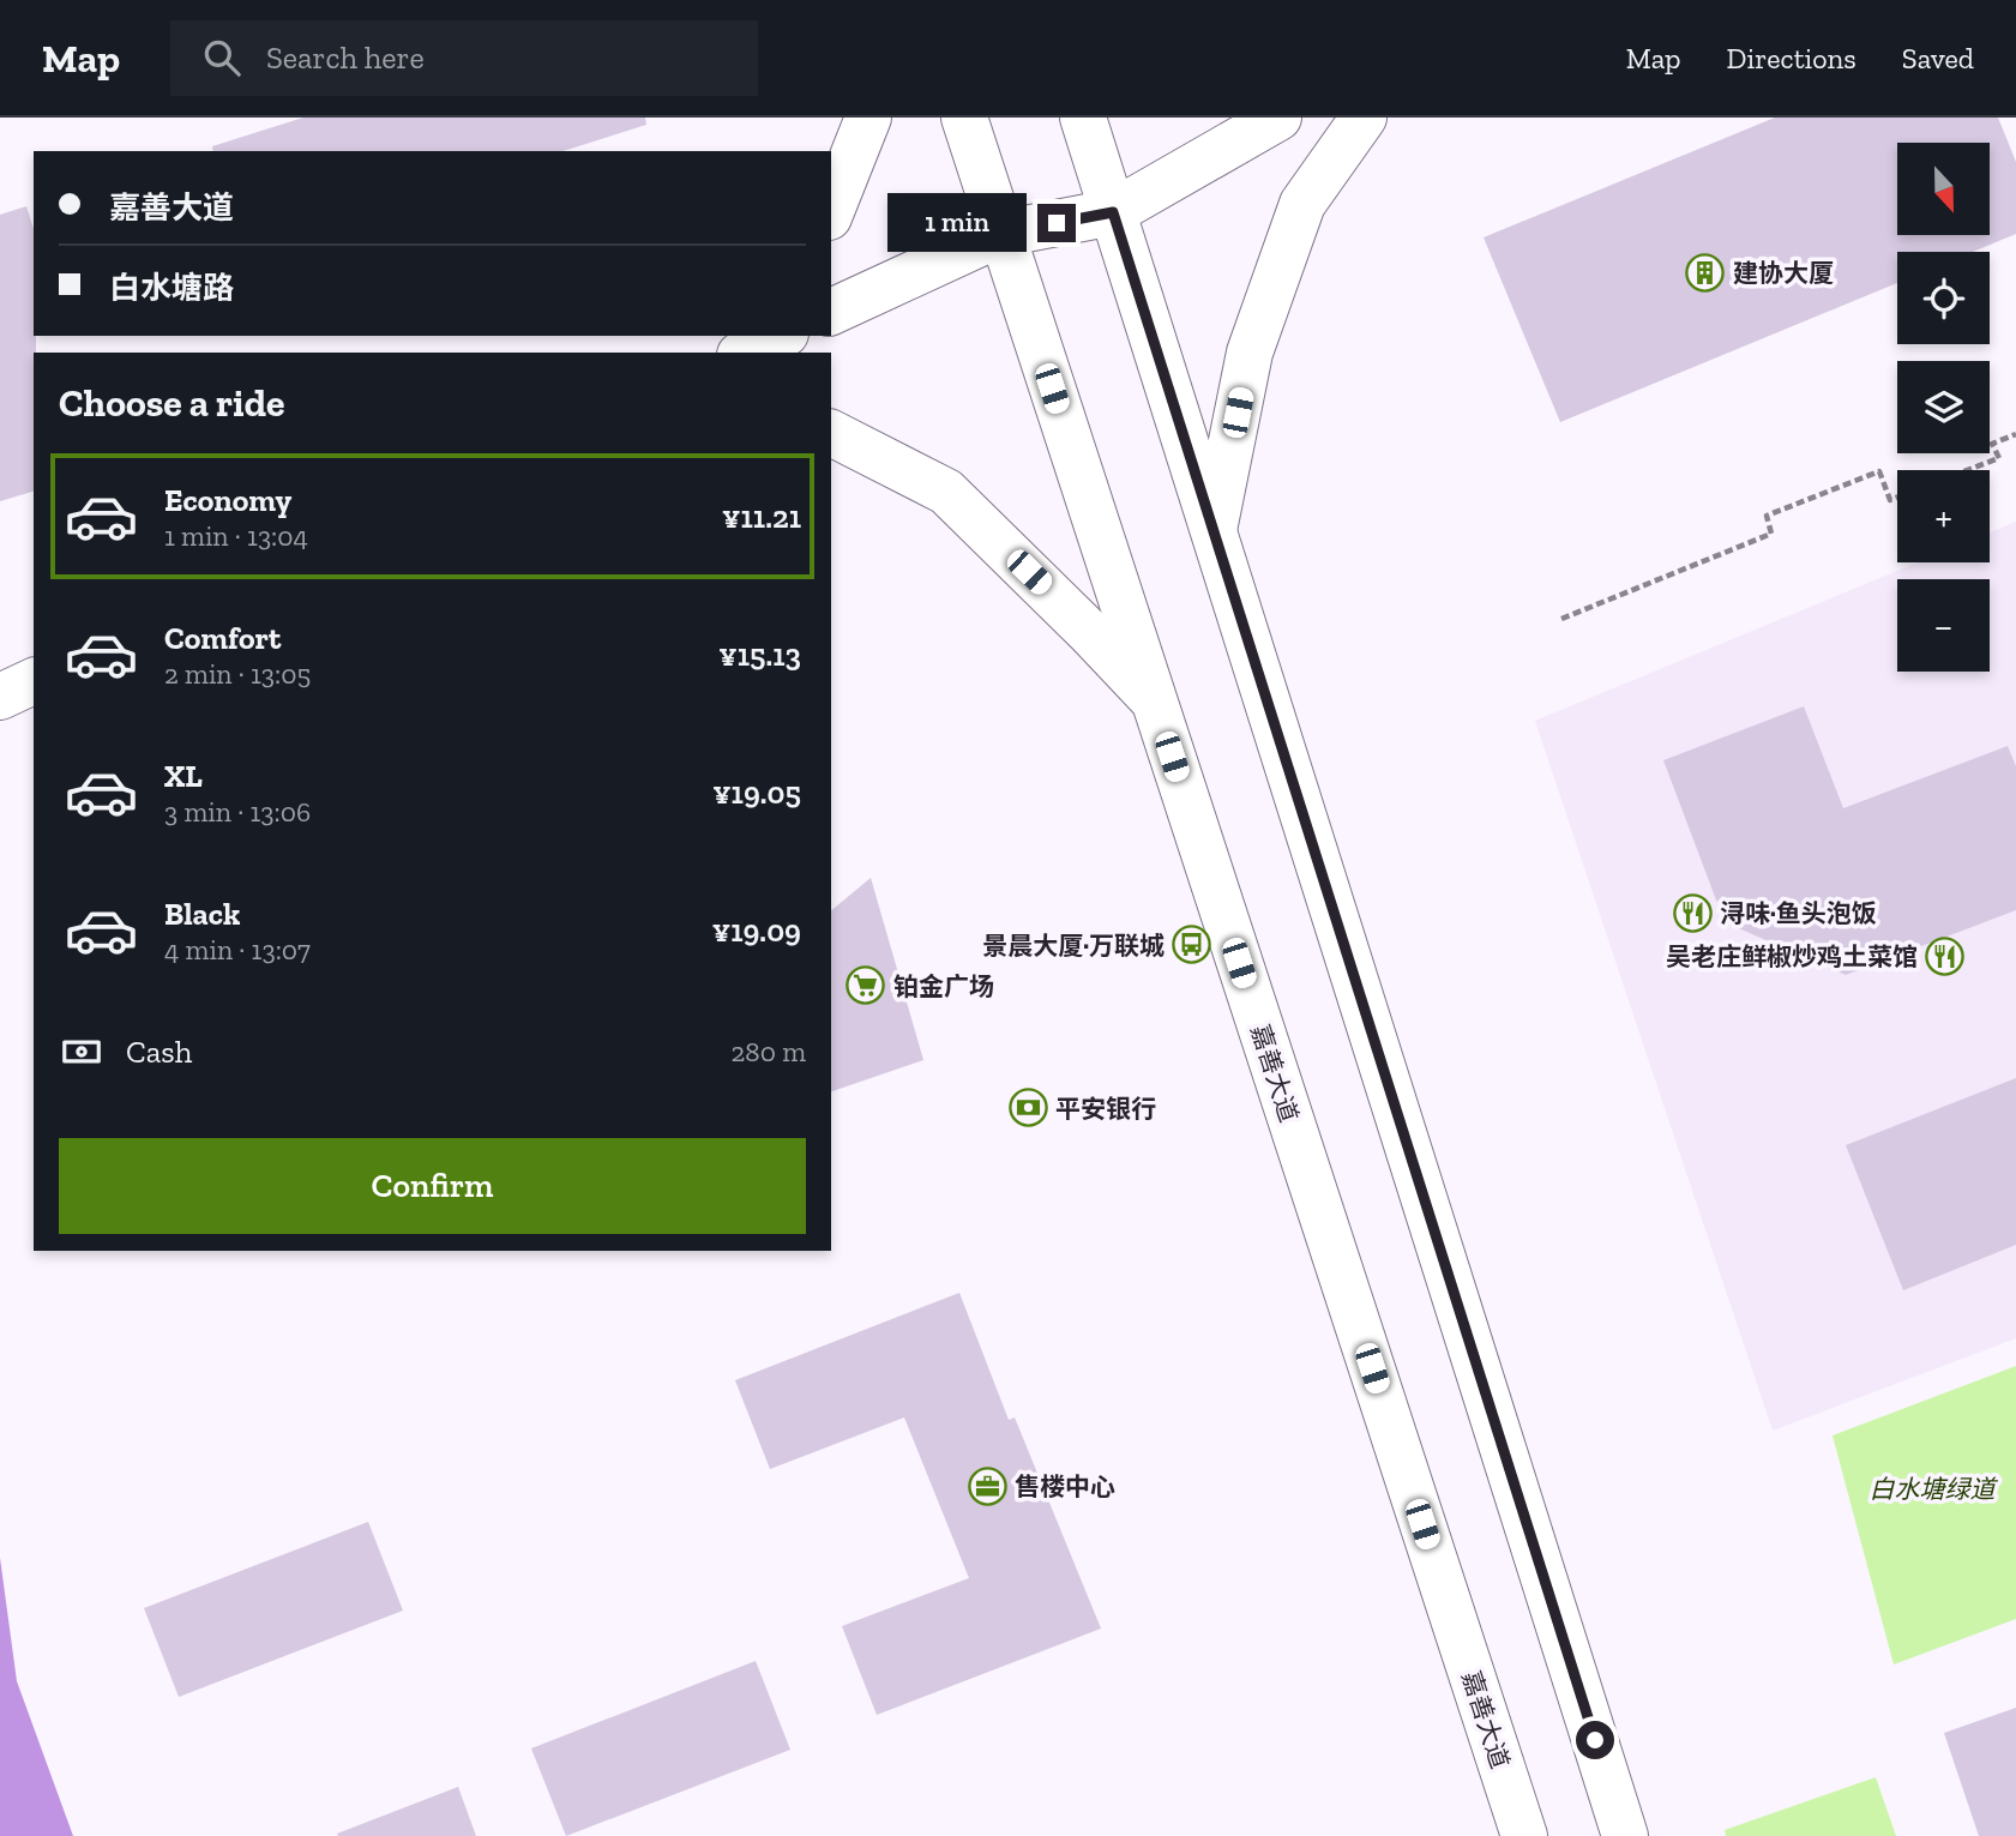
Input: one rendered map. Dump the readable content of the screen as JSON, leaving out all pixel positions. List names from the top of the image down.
{
  "streets": {
    "main road": ["嘉善大道"]
  },
  "parks": ["白水塘绿道"],
  "places": {
    "building": ["建协大厦"],
    "restaurant": ["浔味·鱼头泡饭", "吴老庄鲜椒炒鸡土菜馆"],
    "bus stop": ["景晨大厦·万联城"],
    "supermarket": ["铂金广场"],
    "bank": ["平安银行"],
    "office": ["售楼中心"]
  },
  "north": "bottom",
  "page": {
    "header": "Map",
    "search": "Search here",
    "nav": ["Map", "Directions", "Saved"],
    "map_buttons": ["+", "−"],
    "banner": ["嘉善大道", "白水塘路"],
    "bubble": "1 min",
    "heading": "Choose a ride",
    "list": [
      {
        "name": "Economy",
        "note": "1 min · 13:04",
        "value": "¥11.21"
      },
      {
        "name": "Comfort",
        "note": "2 min · 13:05",
        "value": "¥15.13"
      },
      {
        "name": "XL",
        "note": "3 min · 13:06",
        "value": "¥19.05"
      },
      {
        "name": "Black",
        "note": "4 min · 13:07",
        "value": "¥19.09"
      }
    ],
    "pay": ["Cash", "280 m"],
    "buttons": "Confirm"
  }
}
